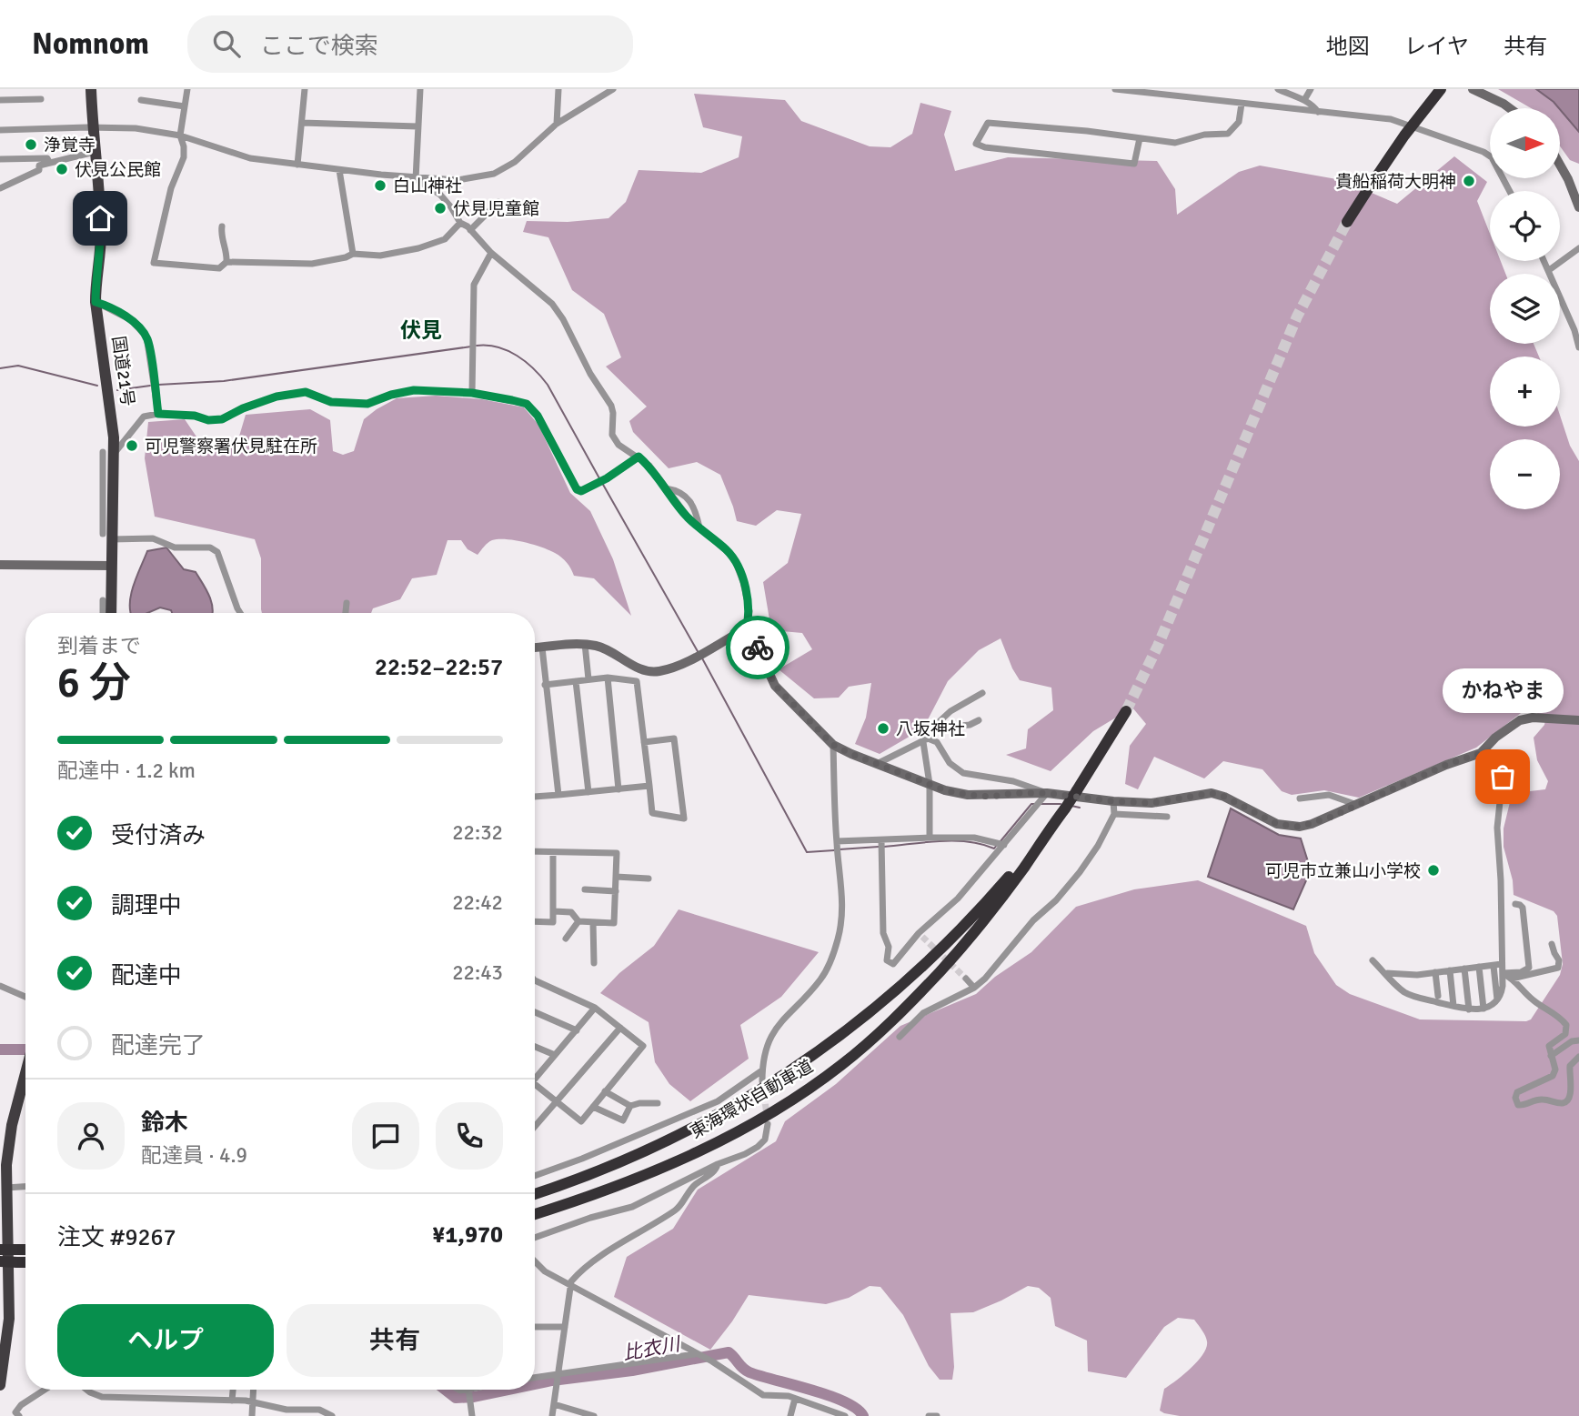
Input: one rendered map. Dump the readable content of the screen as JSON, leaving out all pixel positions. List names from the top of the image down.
{
  "streets": {
    "highway": ["国道21号", "東海環状自動車道"]
  },
  "districts": ["伏見"],
  "water": ["比衣川"],
  "places": [
    "浄覚寺",
    "伏見公民館",
    "貴船稲荷大明神",
    "白山神社",
    "伏見児童館",
    "可児警察署伏見駐在所",
    "八坂神社",
    "かねやま",
    "可児市立兼山小学校"
  ],
  "north": "right",
  "page": {
    "header": "Nomnom",
    "search": "ここで検索",
    "nav": ["地図", "レイヤ", "共有"],
    "map_buttons": ["+", "−"],
    "heading": ["6 分", "到着まで", "22:52–22:57"],
    "panel": [
      "鈴木",
      "配達員 · 4.9",
      "注文 #9267",
      "¥1,970"
    ],
    "bubble": "かねやま",
    "bar": "配達中 · 1.2 km",
    "list": [
      ["受付済み", "22:32"],
      ["調理中", "22:42"],
      ["配達中", "22:43"],
      "配達完了"
    ],
    "buttons": ["ヘルプ", "共有"]
  }
}
